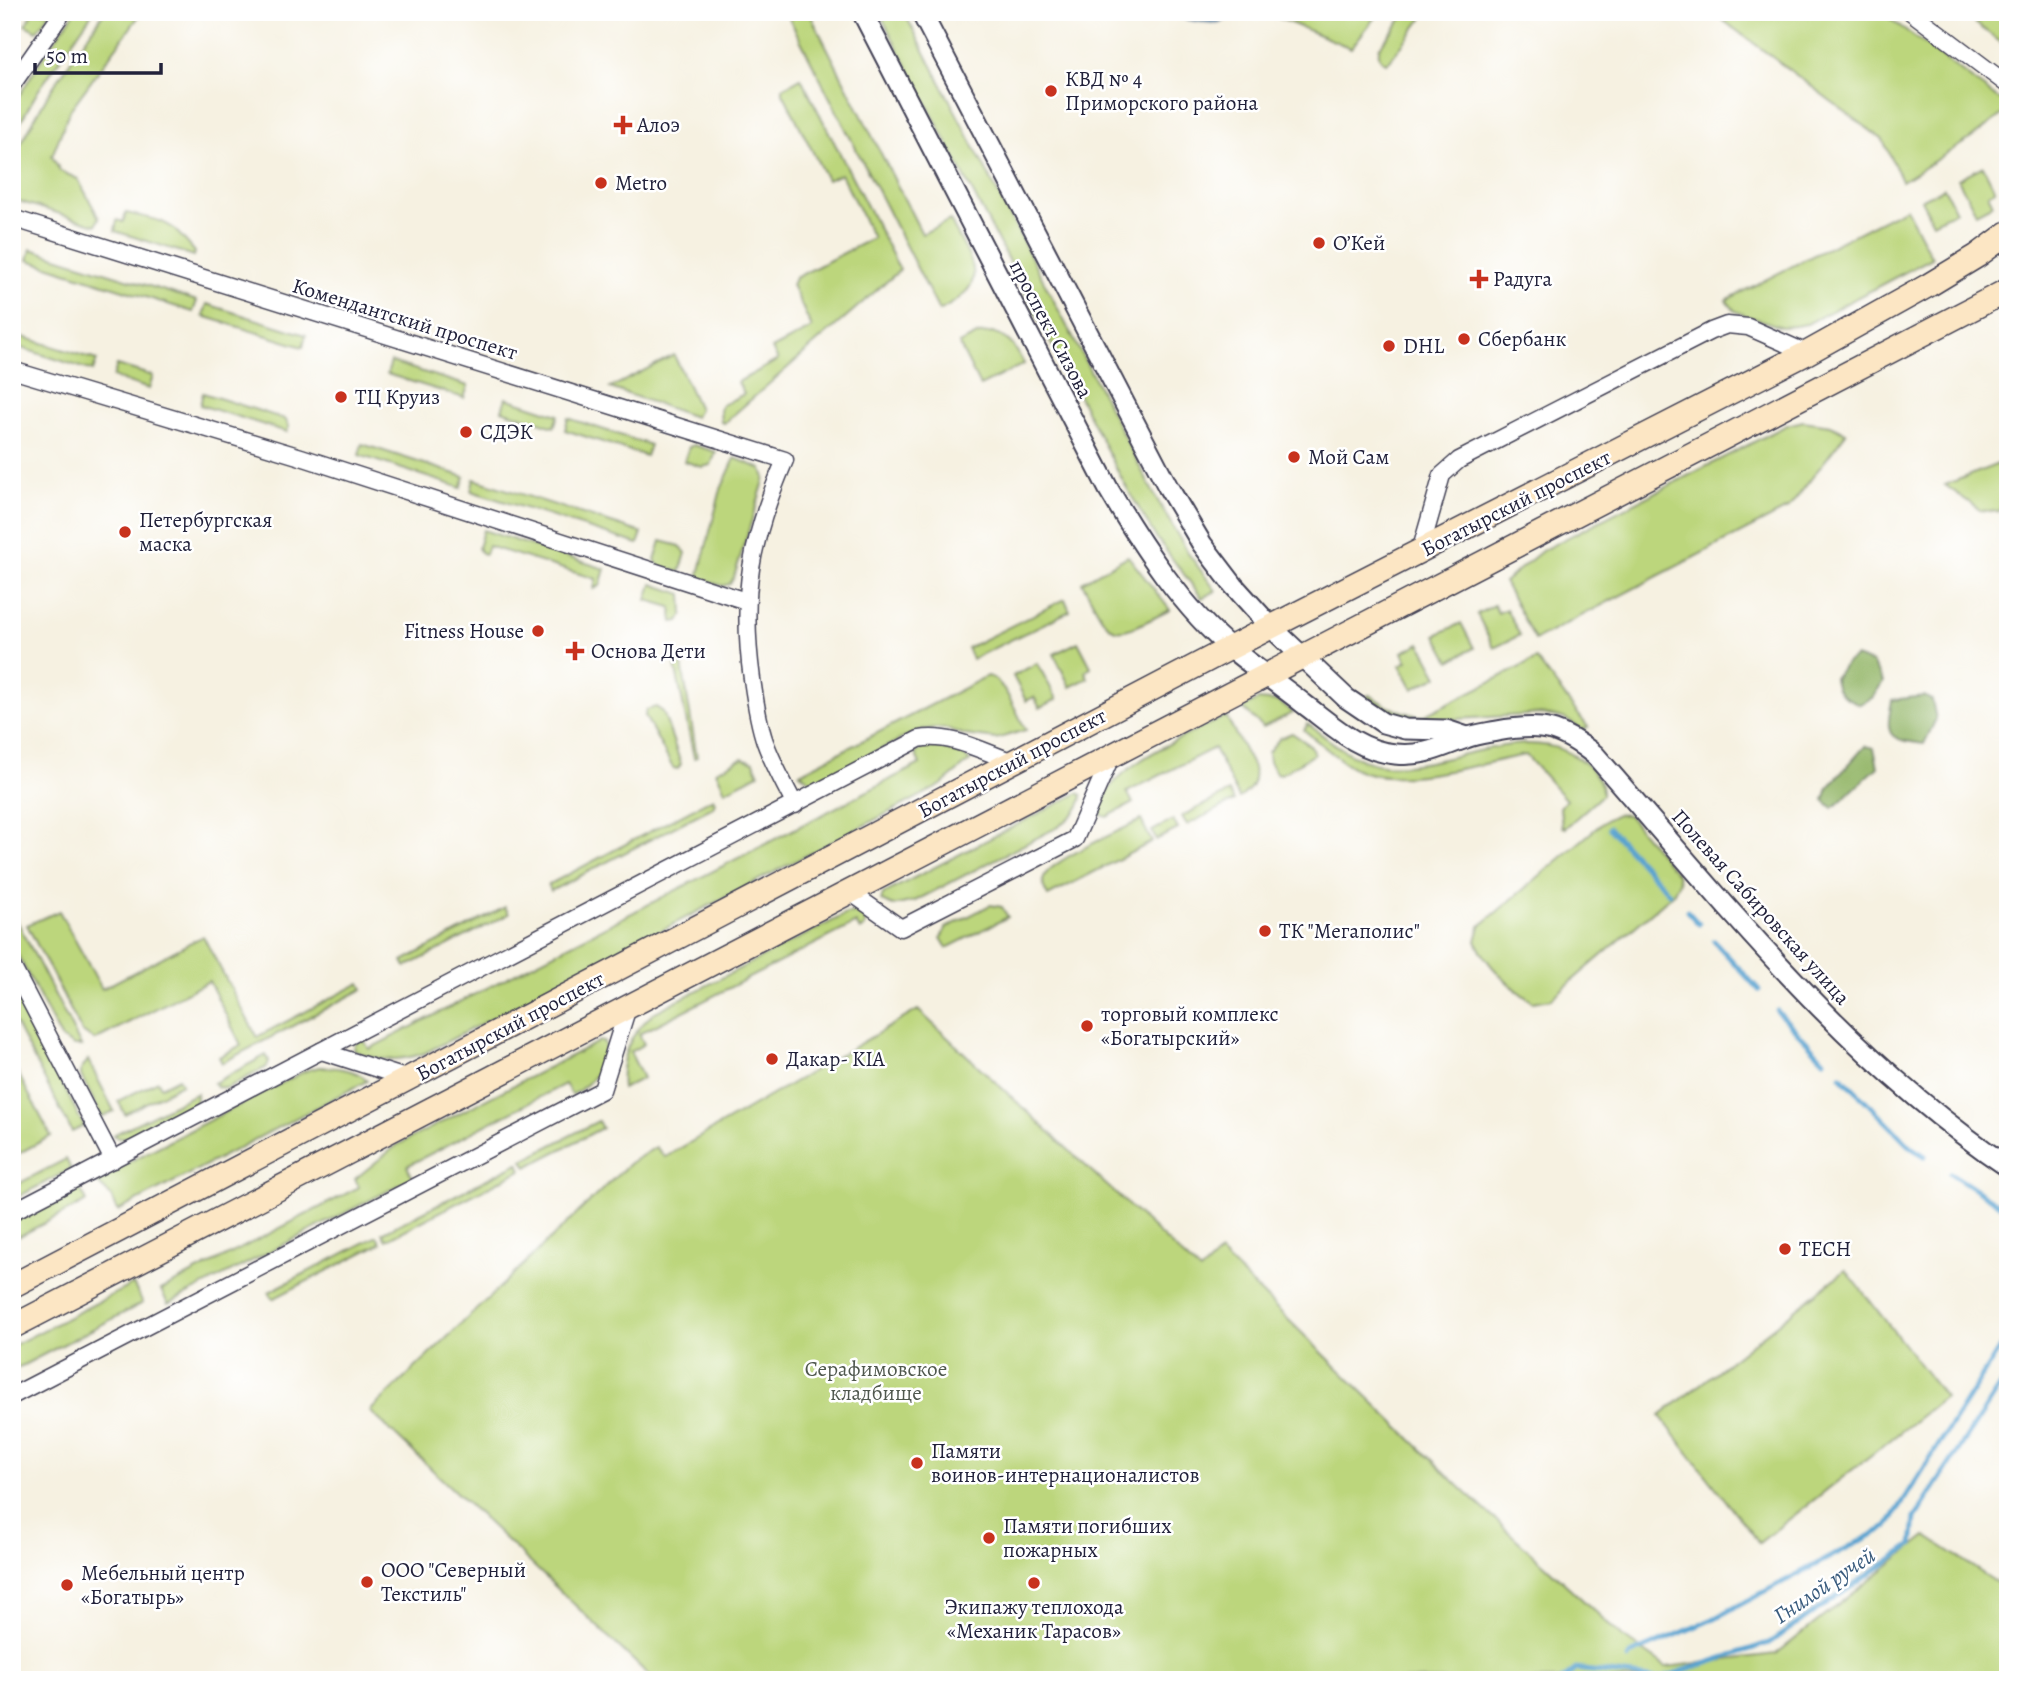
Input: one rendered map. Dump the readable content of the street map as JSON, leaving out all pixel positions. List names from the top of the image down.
{
  "streets": {
    "main road": ["Богатырский проспект"],
    "street": ["Комендантский проспект", "проспект Сизова", "Полевая Сабировская улица"]
  },
  "crossings": [
    ["проспект Сизова", "Богатырский проспект"],
    ["проспект Сизова", "Полевая Сабировская улица"],
    ["Богатырский проспект", "Полевая Сабировская улица"]
  ],
  "water": ["Гнилой ручей"],
  "parks": ["Серафимовское кладбище"],
  "places": {
    "other": [
      "КВД № 4 Приморского района",
      "Metro",
      "О’Кей",
      "Сбербанк",
      "DHL",
      "ТЦ Круиз",
      "СДЭК",
      "Мой Сам",
      "Петербургская маска",
      "Fitness House",
      "ТК \"Мегаполис\"",
      "торговый комплекс «Богатырский»",
      "Дакар- KIA",
      "TECH",
      "Памяти воинов-интернационалистов",
      "Памяти погибших пожарных",
      "ООО \"Северный Текстиль\"",
      "Экипажу теплохода «Механик Тарасов»",
      "Мебельный центр «Богатырь»"
    ],
    "health": ["Алоэ", "Радуга", "Основа Дети"]
  },
  "scale_bar": "50 m"
}
